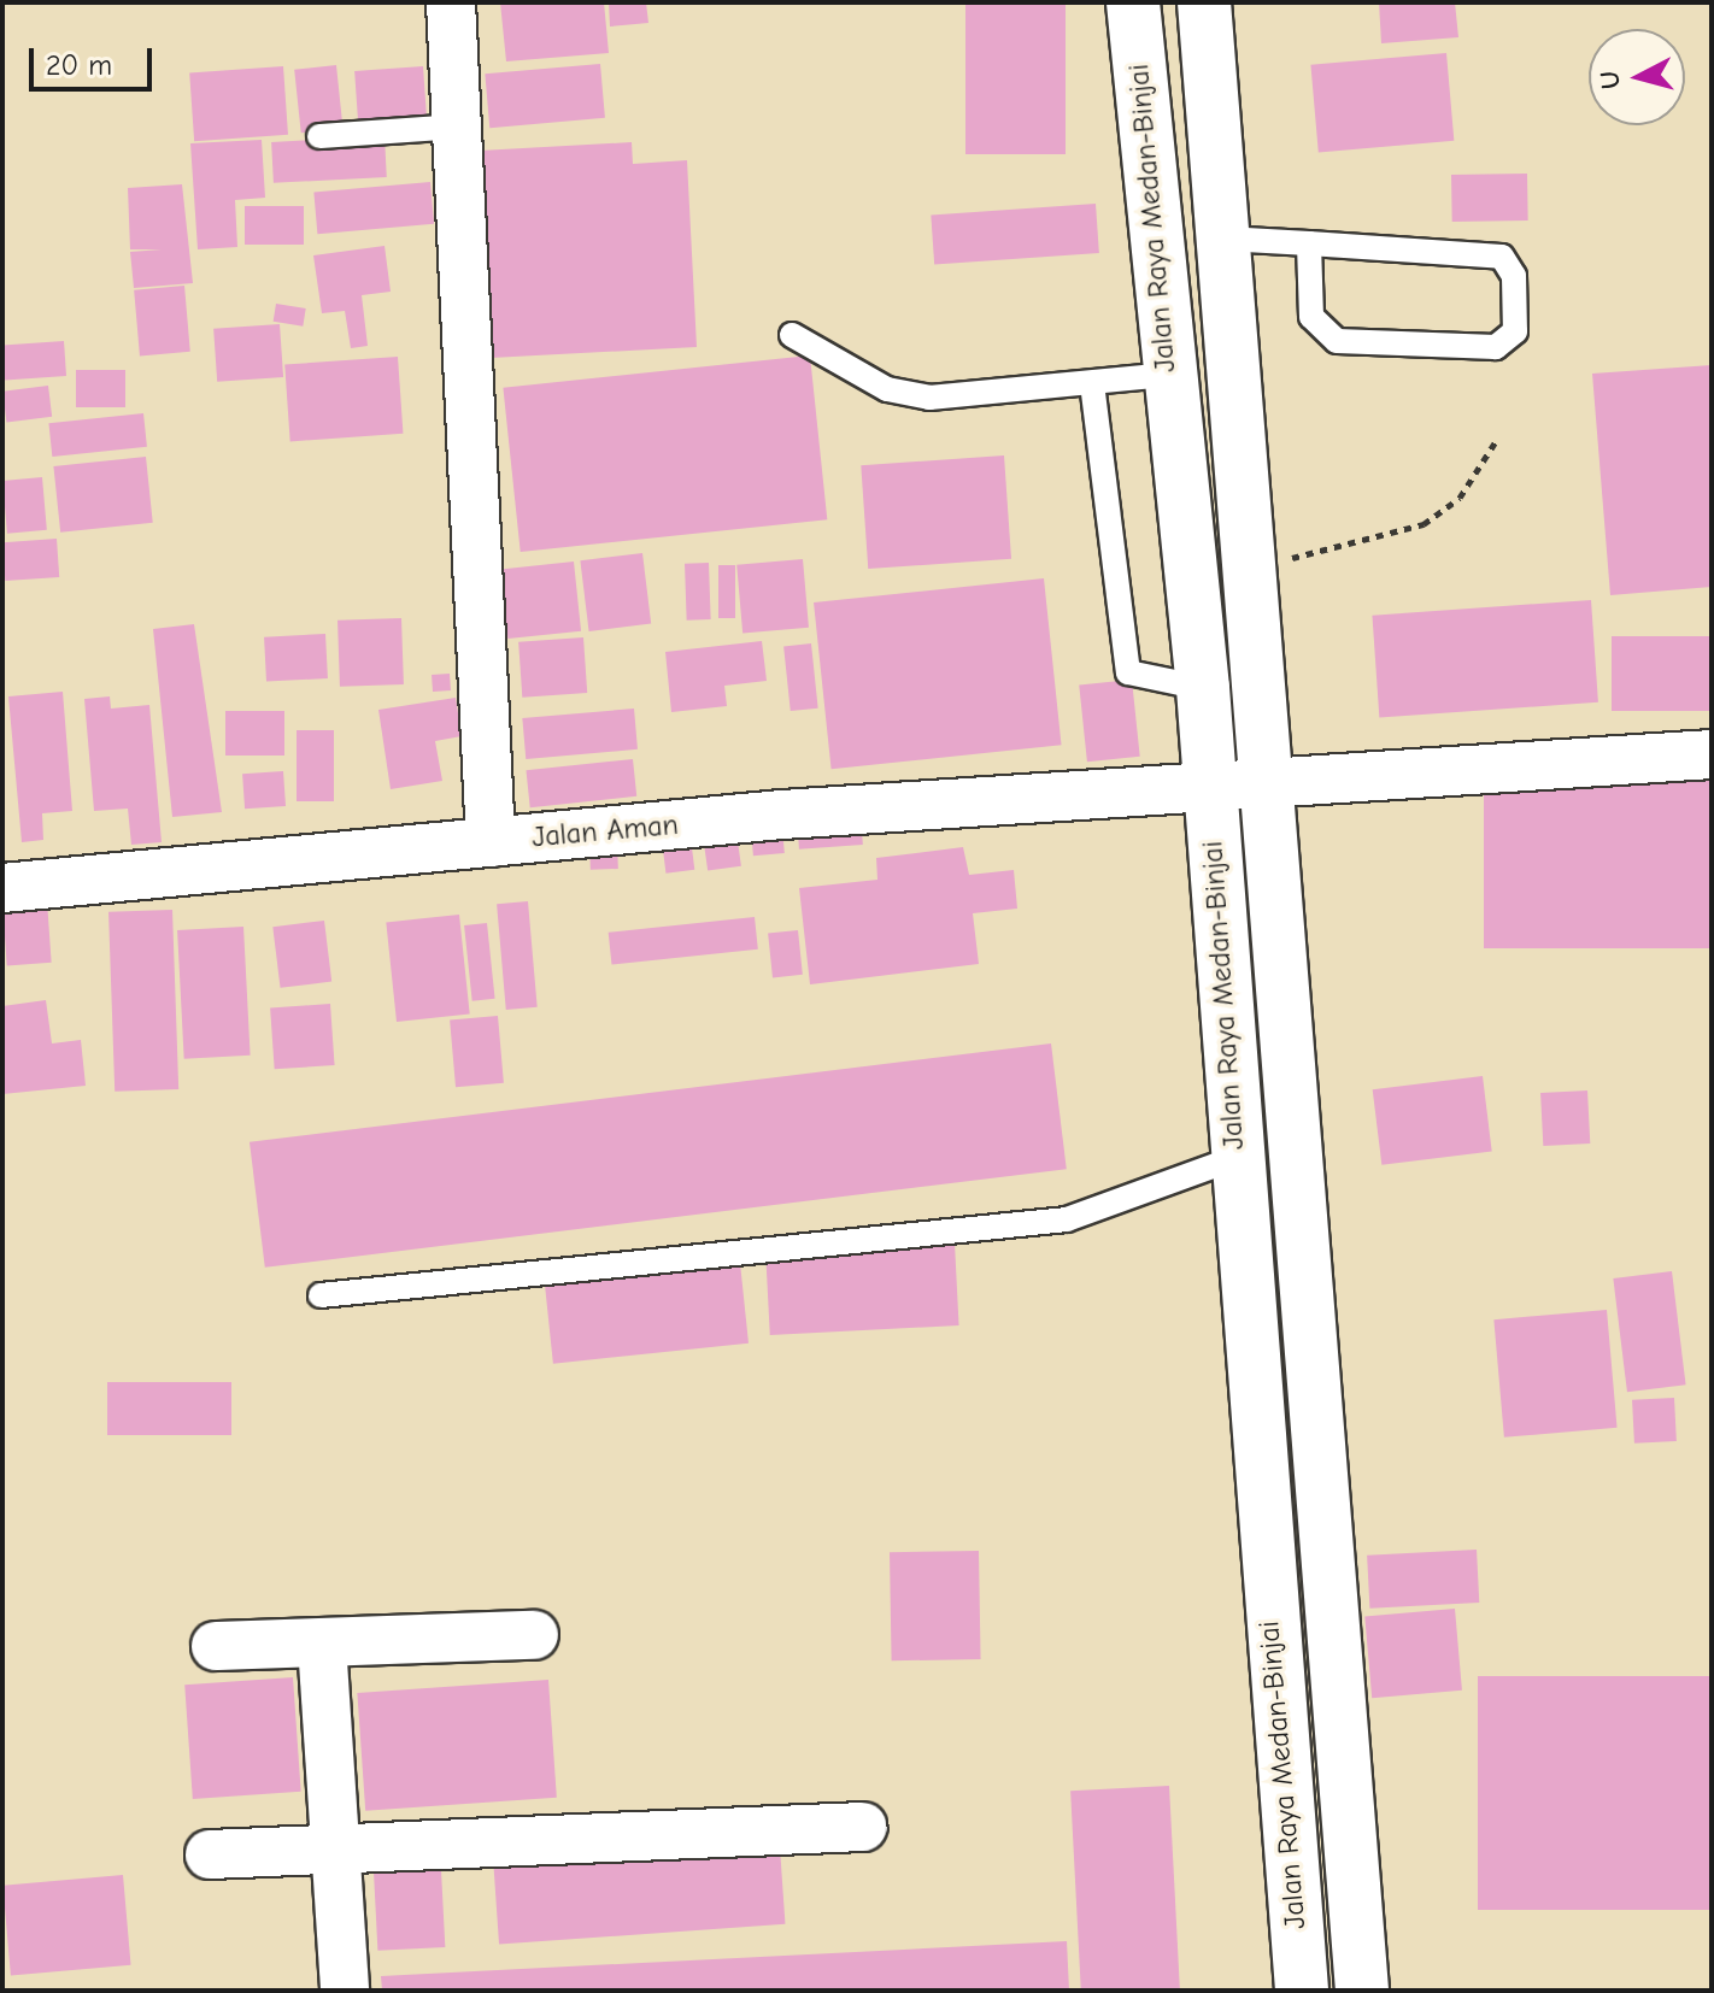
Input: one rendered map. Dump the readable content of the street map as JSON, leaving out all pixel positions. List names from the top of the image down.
{
  "streets": {
    "highway": ["Jalan Raya Medan-Binjai"],
    "street": ["Jalan Aman"]
  },
  "crossings": [
    ["Jalan Raya Medan-Binjai", "Jalan Aman"]
  ],
  "scale_bar": "20 m",
  "north": "left"
}
